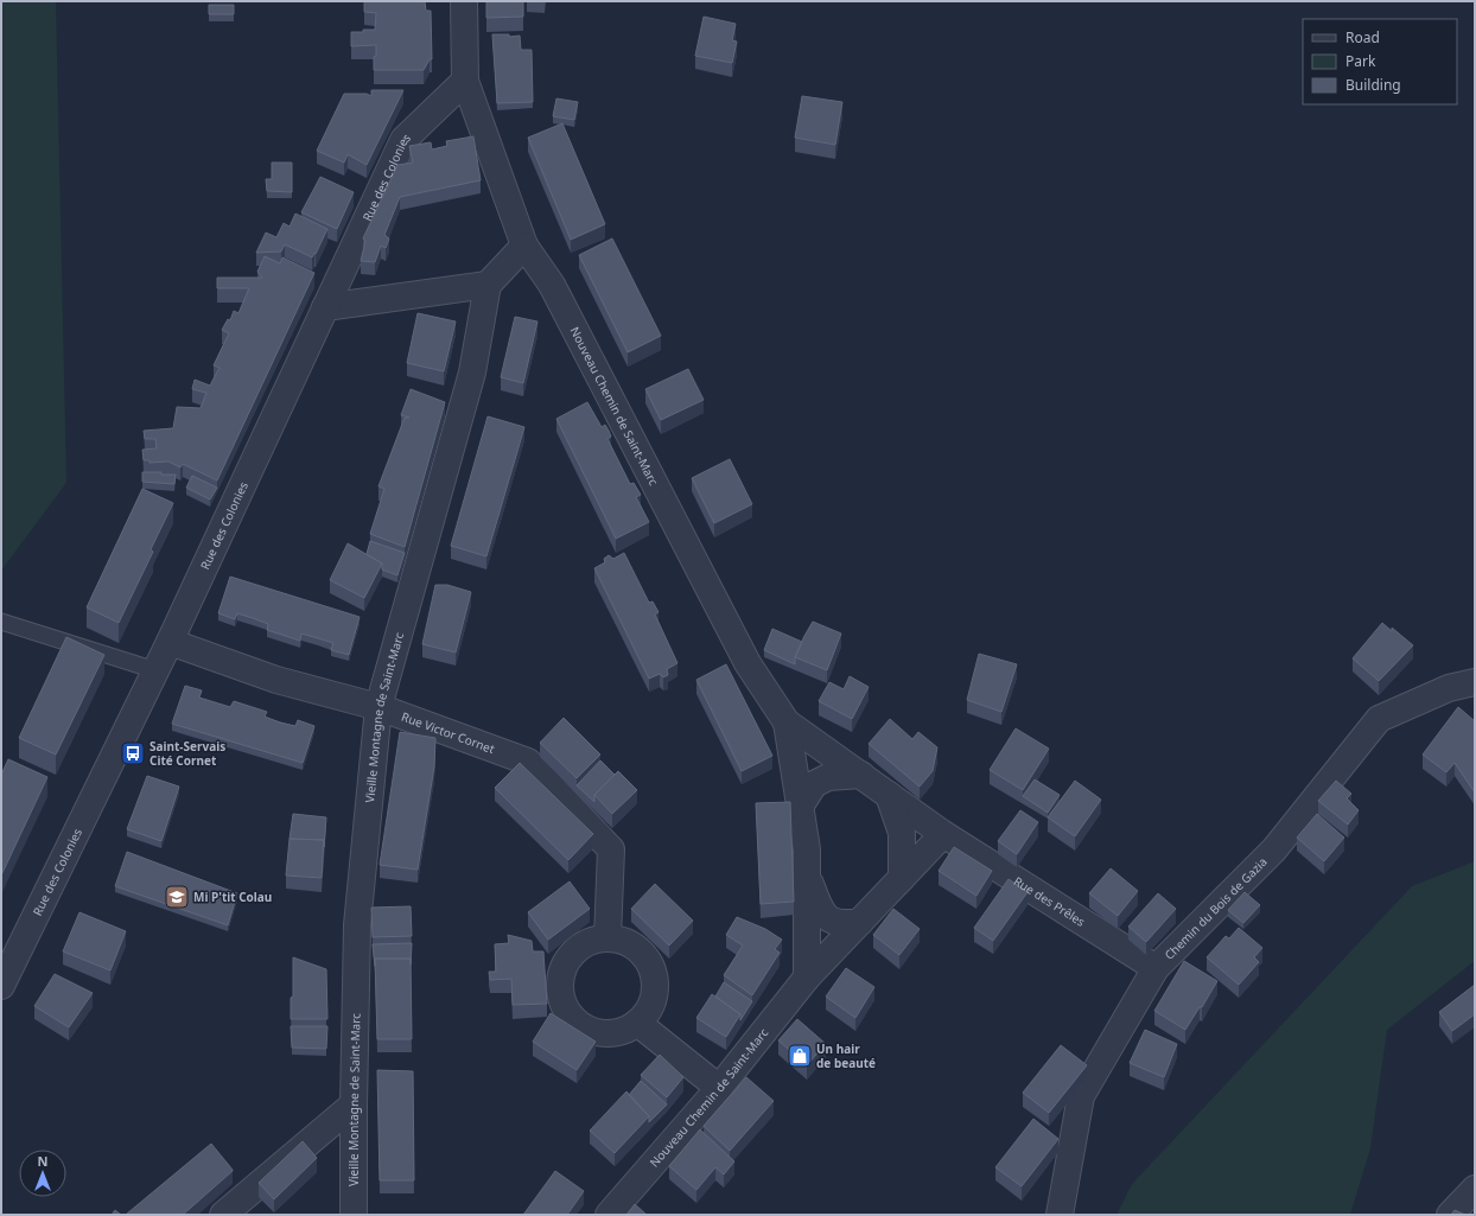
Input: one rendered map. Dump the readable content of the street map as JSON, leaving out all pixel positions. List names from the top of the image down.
{
  "streets": {
    "street": [
      "Rue des Colonies",
      "Nouveau Chemin de Saint-Marc",
      "Vieille Montagne de Saint-Marc",
      "Rue Victor Cornet",
      "Rue des Prêles",
      "Chemin du Bois de Gazia"
    ]
  },
  "crossings": [
    ["Rue des Colonies", "Nouveau Chemin de Saint-Marc"],
    ["Rue des Colonies", "Rue Victor Cornet"],
    ["Nouveau Chemin de Saint-Marc", "Rue des Prêles"],
    ["Vieille Montagne de Saint-Marc", "Rue Victor Cornet"],
    ["Rue des Prêles", "Chemin du Bois de Gazia"]
  ],
  "places": {
    "bus stop": ["Saint-Servais Cité Cornet"],
    "school or university": ["Mi P'tit Colau"],
    "shop": ["Un hair de beauté"]
  },
  "legend": ["Road", "Park", "Building"],
  "north": "top"
}
